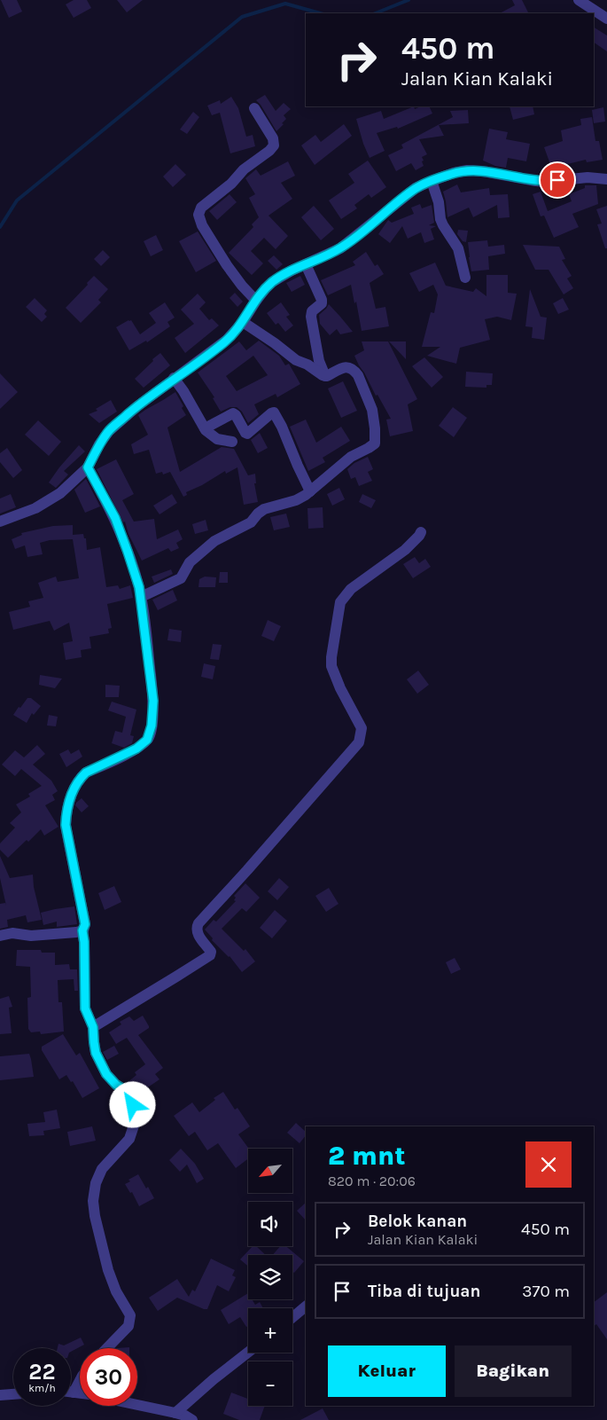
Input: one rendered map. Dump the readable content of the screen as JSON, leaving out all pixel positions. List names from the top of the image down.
{
  "north": "bottom left",
  "page": {
    "turn": ["450 m", "Jalan Kian Kalaki"],
    "heading": ["2 mnt", "820 m · 20:06"],
    "map_buttons": ["+", "−"],
    "list": [
      {
        "name": "Belok kanan",
        "note": "Jalan Kian Kalaki",
        "value": "450 m"
      },
      {
        "name": "Tiba di tujuan",
        "value": "370 m"
      }
    ],
    "buttons": ["Keluar", "Bagikan"],
    "speed": "22 km/h",
    "limit": "30"
  }
}
